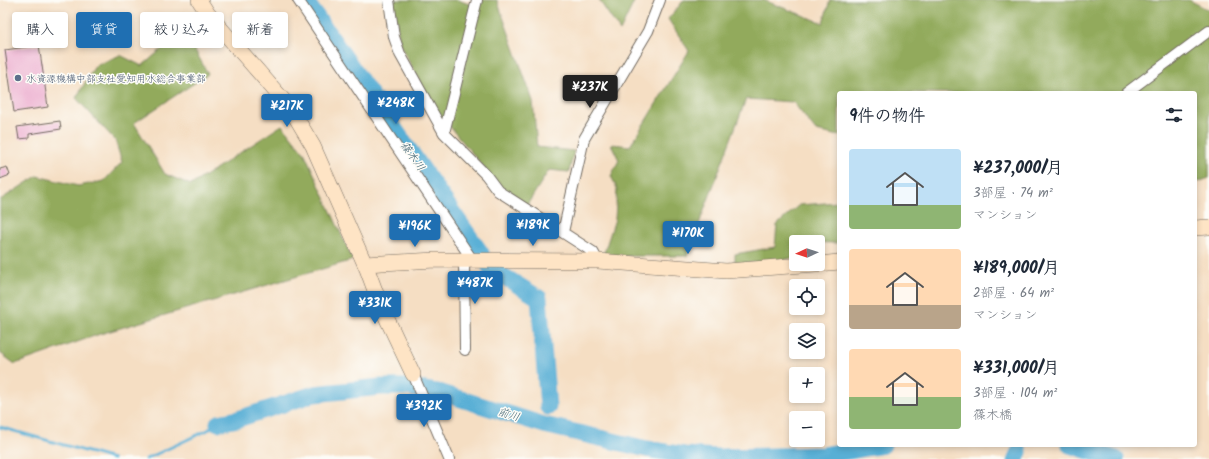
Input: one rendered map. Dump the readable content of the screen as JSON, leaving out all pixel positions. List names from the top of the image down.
{
  "water": ["篠木川", "前川"],
  "places": ["水資源機構中部支社愛知用水総合事業部"],
  "north": "left",
  "page": {
    "chip": [
      "購入",
      "賃貸",
      "絞り込み",
      "新着"
    ],
    "price": [
      "¥237K",
      "¥248K",
      "¥217K",
      "¥189K",
      "¥196K",
      "¥170K",
      "¥487K",
      "¥331K",
      "¥392K"
    ],
    "heading": "9件の物件",
    "list": [
      {
        "name": "¥237,000/月",
        "note": "3部屋 · 74 m² · マンション"
      },
      {
        "name": "¥189,000/月",
        "note": "2部屋 · 64 m² · マンション"
      },
      {
        "name": "¥331,000/月",
        "note": "3部屋 · 104 m² · 篠木橋"
      }
    ],
    "map_buttons": ["+", "−"]
  }
}
